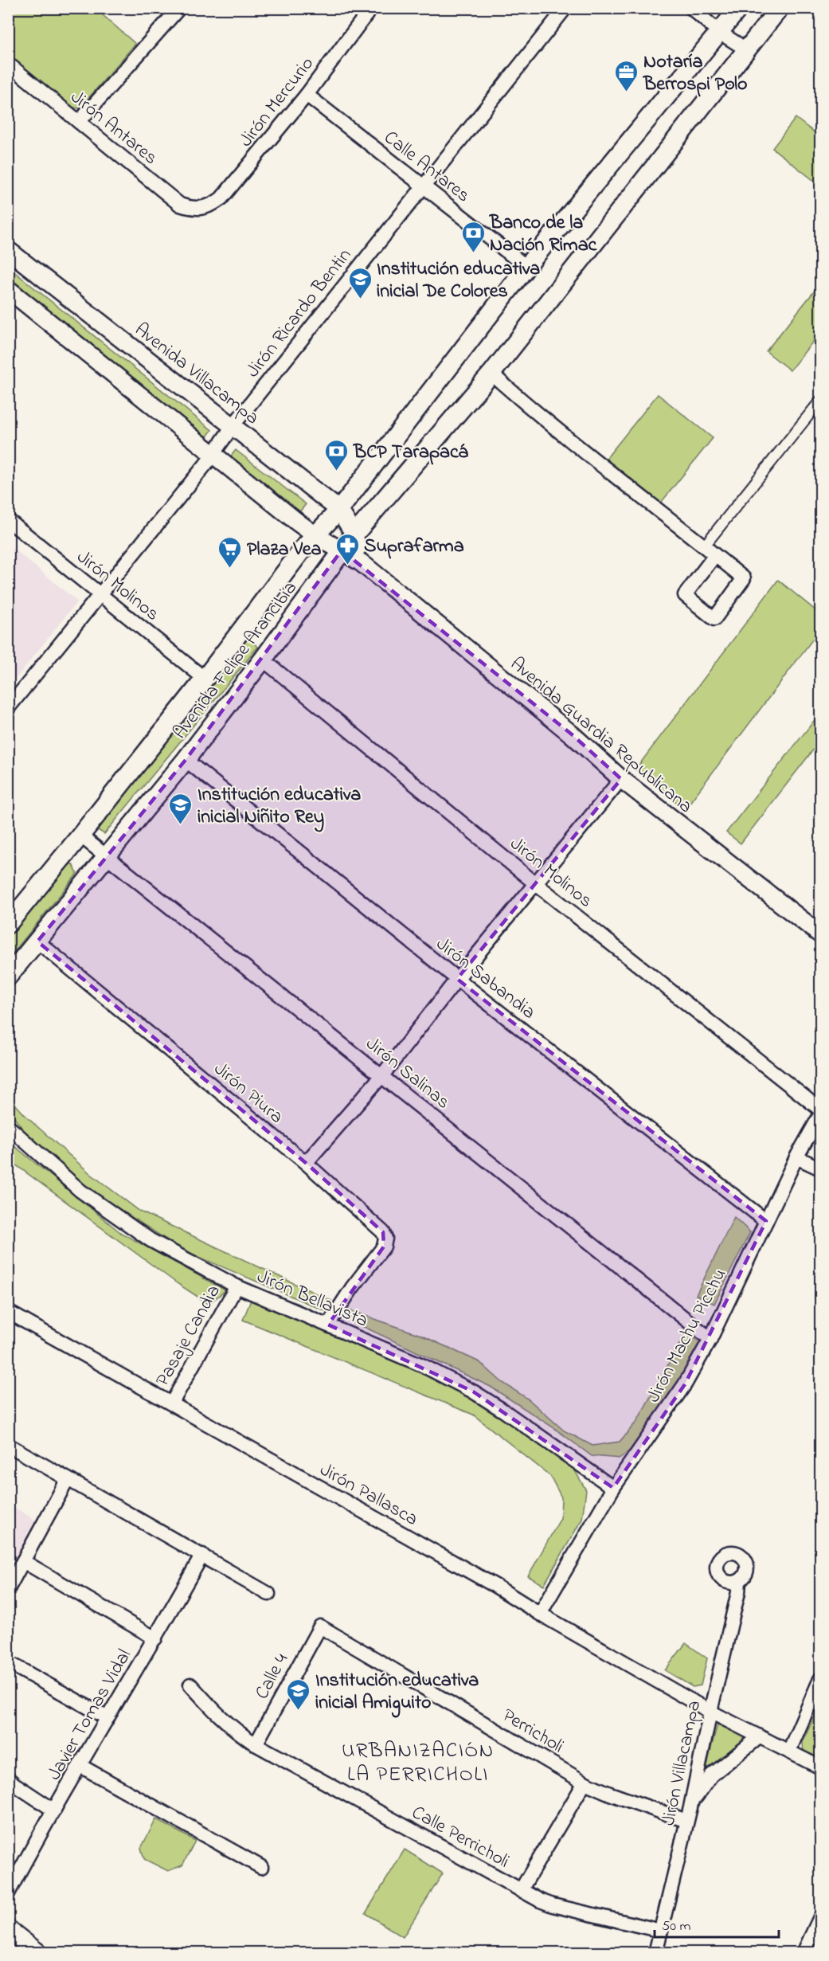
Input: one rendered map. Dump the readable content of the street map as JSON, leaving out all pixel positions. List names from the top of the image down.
{
  "streets": {
    "main road": ["Avenida Felipe Arancibia"],
    "street": [
      "Jirón Mercurio",
      "Jirón Antares",
      "Calle Antares",
      "Jirón Ricardo Bentin",
      "Avenida Villacampa",
      "Jirón Molinos",
      "Avenida Guardia Republicana",
      "Jirón Sabandia",
      "Jirón Salinas",
      "Jirón Piura",
      "Jirón Bellavista",
      "Pasaje Candia",
      "Jirón Machu Picchu",
      "Jirón Pallasca",
      "Calle 4",
      "Javier Tomas Vidal",
      "Perricholi",
      "Jirón Villacampa",
      "Calle Perricholi"
    ]
  },
  "crossings": [
    ["Jirón Mercurio", "Jirón Antares"],
    ["Jirón Mercurio", "Calle Antares"],
    ["Calle Antares", "Jirón Ricardo Bentin"],
    ["Calle Antares", "Avenida Felipe Arancibia"],
    ["Jirón Ricardo Bentin", "Avenida Villacampa"],
    ["Jirón Ricardo Bentin", "Jirón Molinos"],
    ["Avenida Villacampa", "Avenida Felipe Arancibia"],
    ["Jirón Molinos", "Avenida Felipe Arancibia"],
    ["Avenida Felipe Arancibia", "Avenida Guardia Republicana"],
    ["Avenida Felipe Arancibia", "Jirón Sabandia"],
    ["Avenida Felipe Arancibia", "Jirón Salinas"],
    ["Avenida Felipe Arancibia", "Jirón Piura"],
    ["Jirón Sabandia", "Jirón Machu Picchu"],
    ["Jirón Salinas", "Jirón Machu Picchu"],
    ["Jirón Piura", "Jirón Bellavista"],
    ["Jirón Bellavista", "Pasaje Candia"],
    ["Jirón Bellavista", "Jirón Machu Picchu"],
    ["Pasaje Candia", "Jirón Pallasca"],
    ["Jirón Machu Picchu", "Jirón Pallasca"],
    ["Jirón Pallasca", "Jirón Villacampa"],
    ["Calle 4", "Perricholi"],
    ["Calle 4", "Calle Perricholi"],
    ["Perricholi", "Jirón Villacampa"],
    ["Jirón Villacampa", "Calle Perricholi"]
  ],
  "districts": ["URBANIZACIÓN LA PERRICHOLI"],
  "places": {
    "office": ["Notaría Berrospi Polo"],
    "bank": ["Banco de la Nación Rimac", "BCP Tarapacá"],
    "school or university": ["Institución educativa inicial De Colores", "Institución educativa inicial Niñito Rey", "Institución educativa inicial Amiguito"],
    "pharmacy": ["Suprafarma"],
    "supermarket": ["Plaza Vea"]
  },
  "scale_bar": "50 m"
}
